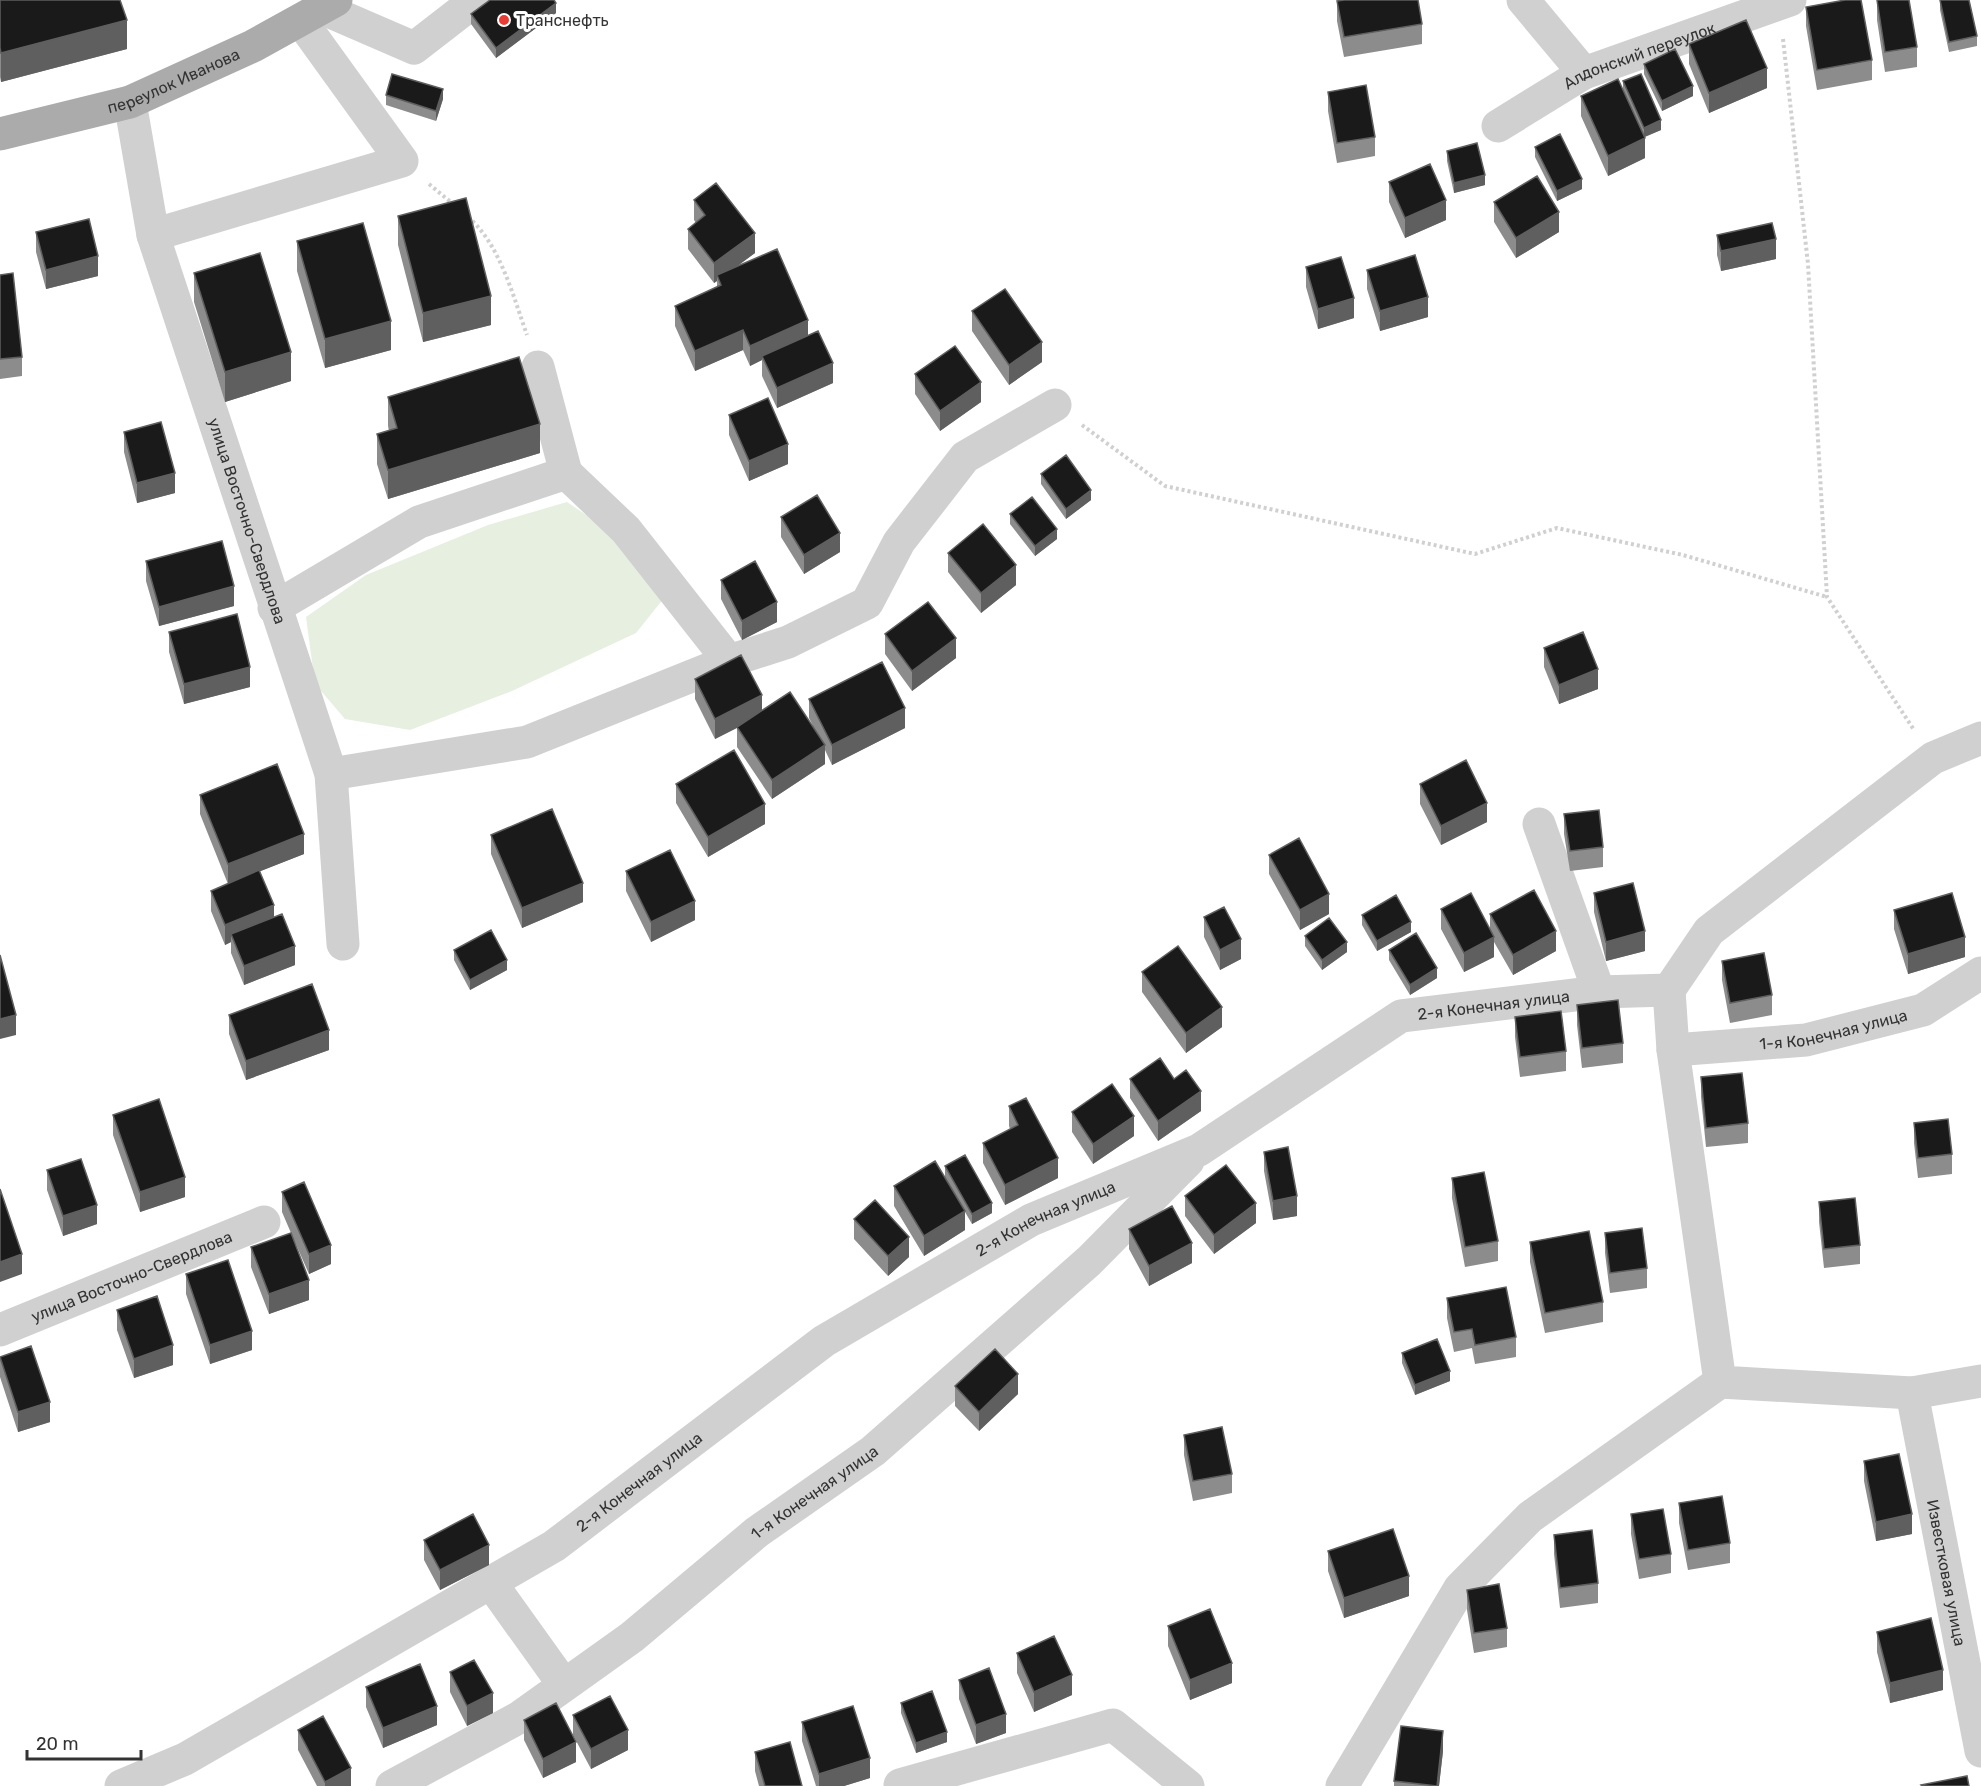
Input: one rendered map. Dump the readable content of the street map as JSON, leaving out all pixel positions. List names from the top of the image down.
{
  "streets": {
    "main road": ["переулок Иванова"],
    "street": [
      "Алдонский переулок",
      "улица Восточно-Свердлова",
      "2-я Конечная улица",
      "1-я Конечная улица",
      "Известковая улица"
    ]
  },
  "crossings": [
    ["переулок Иванова", "улица Восточно-Свердлова"],
    ["2-я Конечная улица", "1-я Конечная улица"]
  ],
  "places": ["Транснефть"],
  "scale_bar": "20 m"
}
